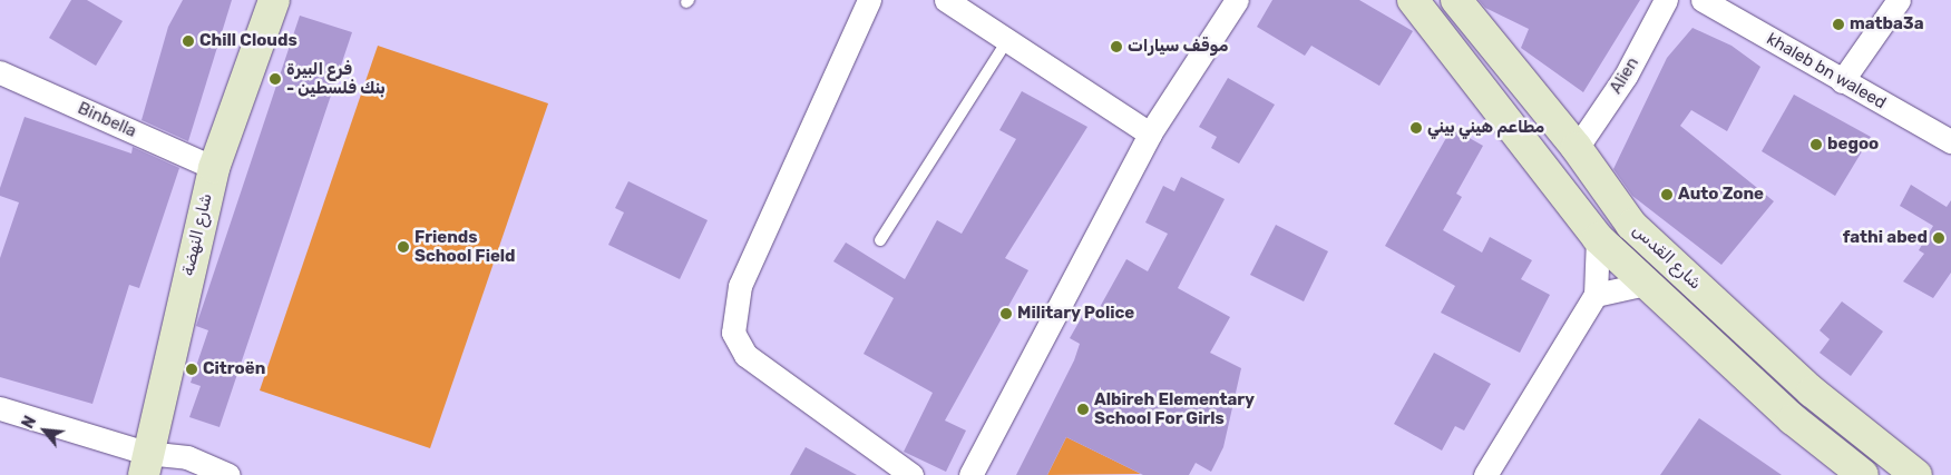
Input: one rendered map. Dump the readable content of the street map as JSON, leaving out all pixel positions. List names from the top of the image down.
{
  "streets": {
    "main road": ["شارع النهضة", "شارع القدس"],
    "street": ["khaleb bn waleed", "Alien", "Binbella"]
  },
  "crossings": [
    ["Alien", "شارع القدس"],
    ["Binbella", "شارع النهضة"]
  ],
  "places": [
    "matba3a",
    "Chill Clouds",
    "موقف سيارات",
    "فرع البيرة - بنك فلسطين",
    "مطاعم هيني بيني",
    "begoo",
    "Auto Zone",
    "fathi abed",
    "Friends School Field",
    "Military Police",
    "Citroën",
    "Albireh Elementary School For Girls"
  ],
  "north": "top left"
}
